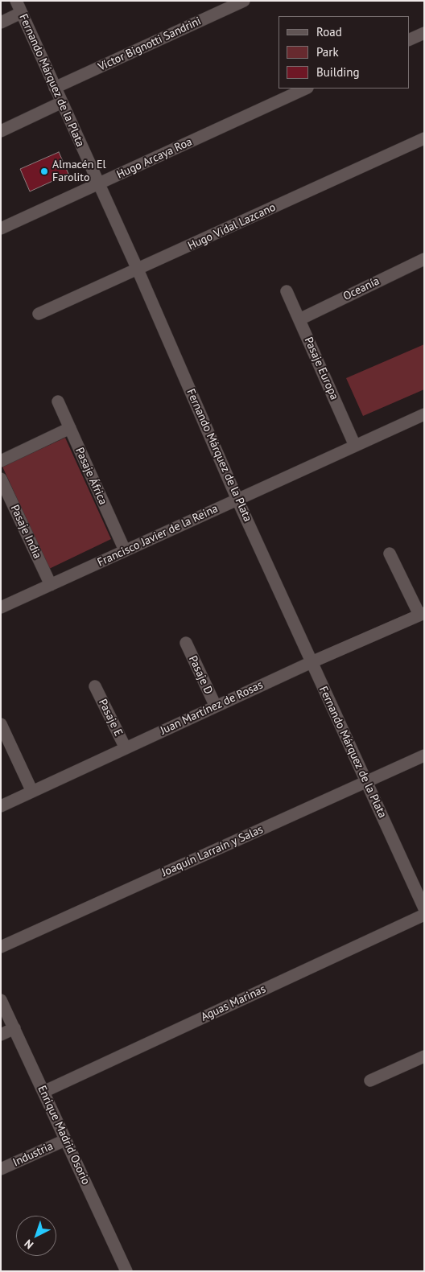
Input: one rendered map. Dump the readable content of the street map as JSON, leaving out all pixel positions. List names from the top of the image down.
{
  "streets": {
    "street": [
      "Víctor Bignotti Sandrini",
      "Fernando Márquez de la Plata",
      "Hugo Arcaya Roa",
      "Hugo Vidal Lazcano",
      "Oceanía",
      "Pasaje Europa",
      "Pasaje África",
      "Pasaje India",
      "Francisco Javier de la Reina",
      "Pasaje D",
      "Juan Martínez de Rosas",
      "Pasaje E",
      "Joaquín Larraín y Salas",
      "Aguas Marinas",
      "Enrique Madrid Osorio",
      "Industria"
    ]
  },
  "crossings": [
    ["Víctor Bignotti Sandrini", "Fernando Márquez de la Plata"],
    ["Fernando Márquez de la Plata", "Hugo Arcaya Roa"],
    ["Fernando Márquez de la Plata", "Hugo Vidal Lazcano"],
    ["Fernando Márquez de la Plata", "Francisco Javier de la Reina"],
    ["Fernando Márquez de la Plata", "Juan Martínez de Rosas"],
    ["Fernando Márquez de la Plata", "Joaquín Larraín y Salas"],
    ["Oceanía", "Pasaje Europa"],
    ["Pasaje Europa", "Francisco Javier de la Reina"],
    ["Pasaje África", "Francisco Javier de la Reina"],
    ["Pasaje India", "Francisco Javier de la Reina"],
    ["Pasaje D", "Juan Martínez de Rosas"],
    ["Juan Martínez de Rosas", "Pasaje E"],
    ["Aguas Marinas", "Enrique Madrid Osorio"],
    ["Enrique Madrid Osorio", "Industria"]
  ],
  "places": ["Almacén El Farolito"],
  "legend": ["Road", "Park", "Building"],
  "north": "bottom left"
}
